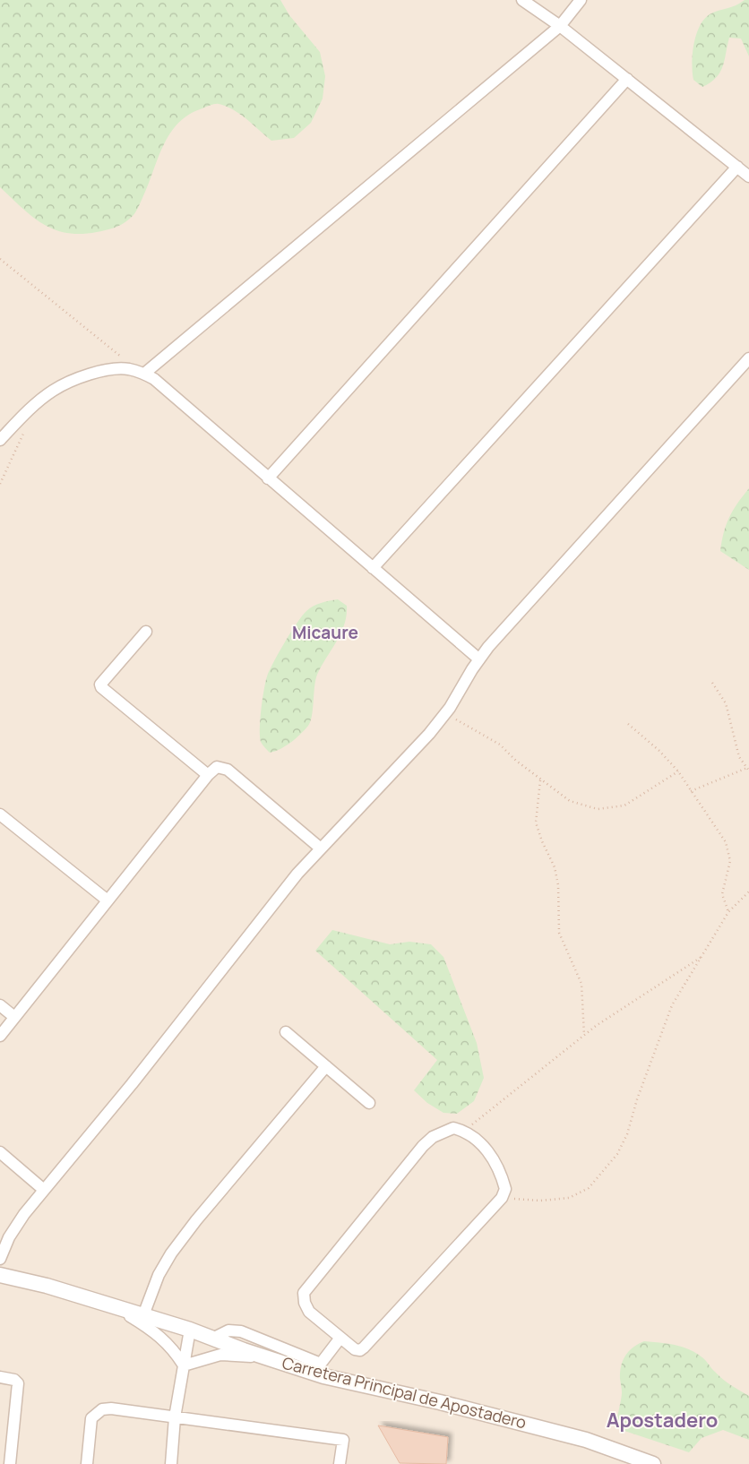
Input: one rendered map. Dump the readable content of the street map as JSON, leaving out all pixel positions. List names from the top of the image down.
{
  "streets": {
    "street": ["Carretera Principal de Apostadero"]
  },
  "districts": ["Micaure", "Apostadero"]
}
